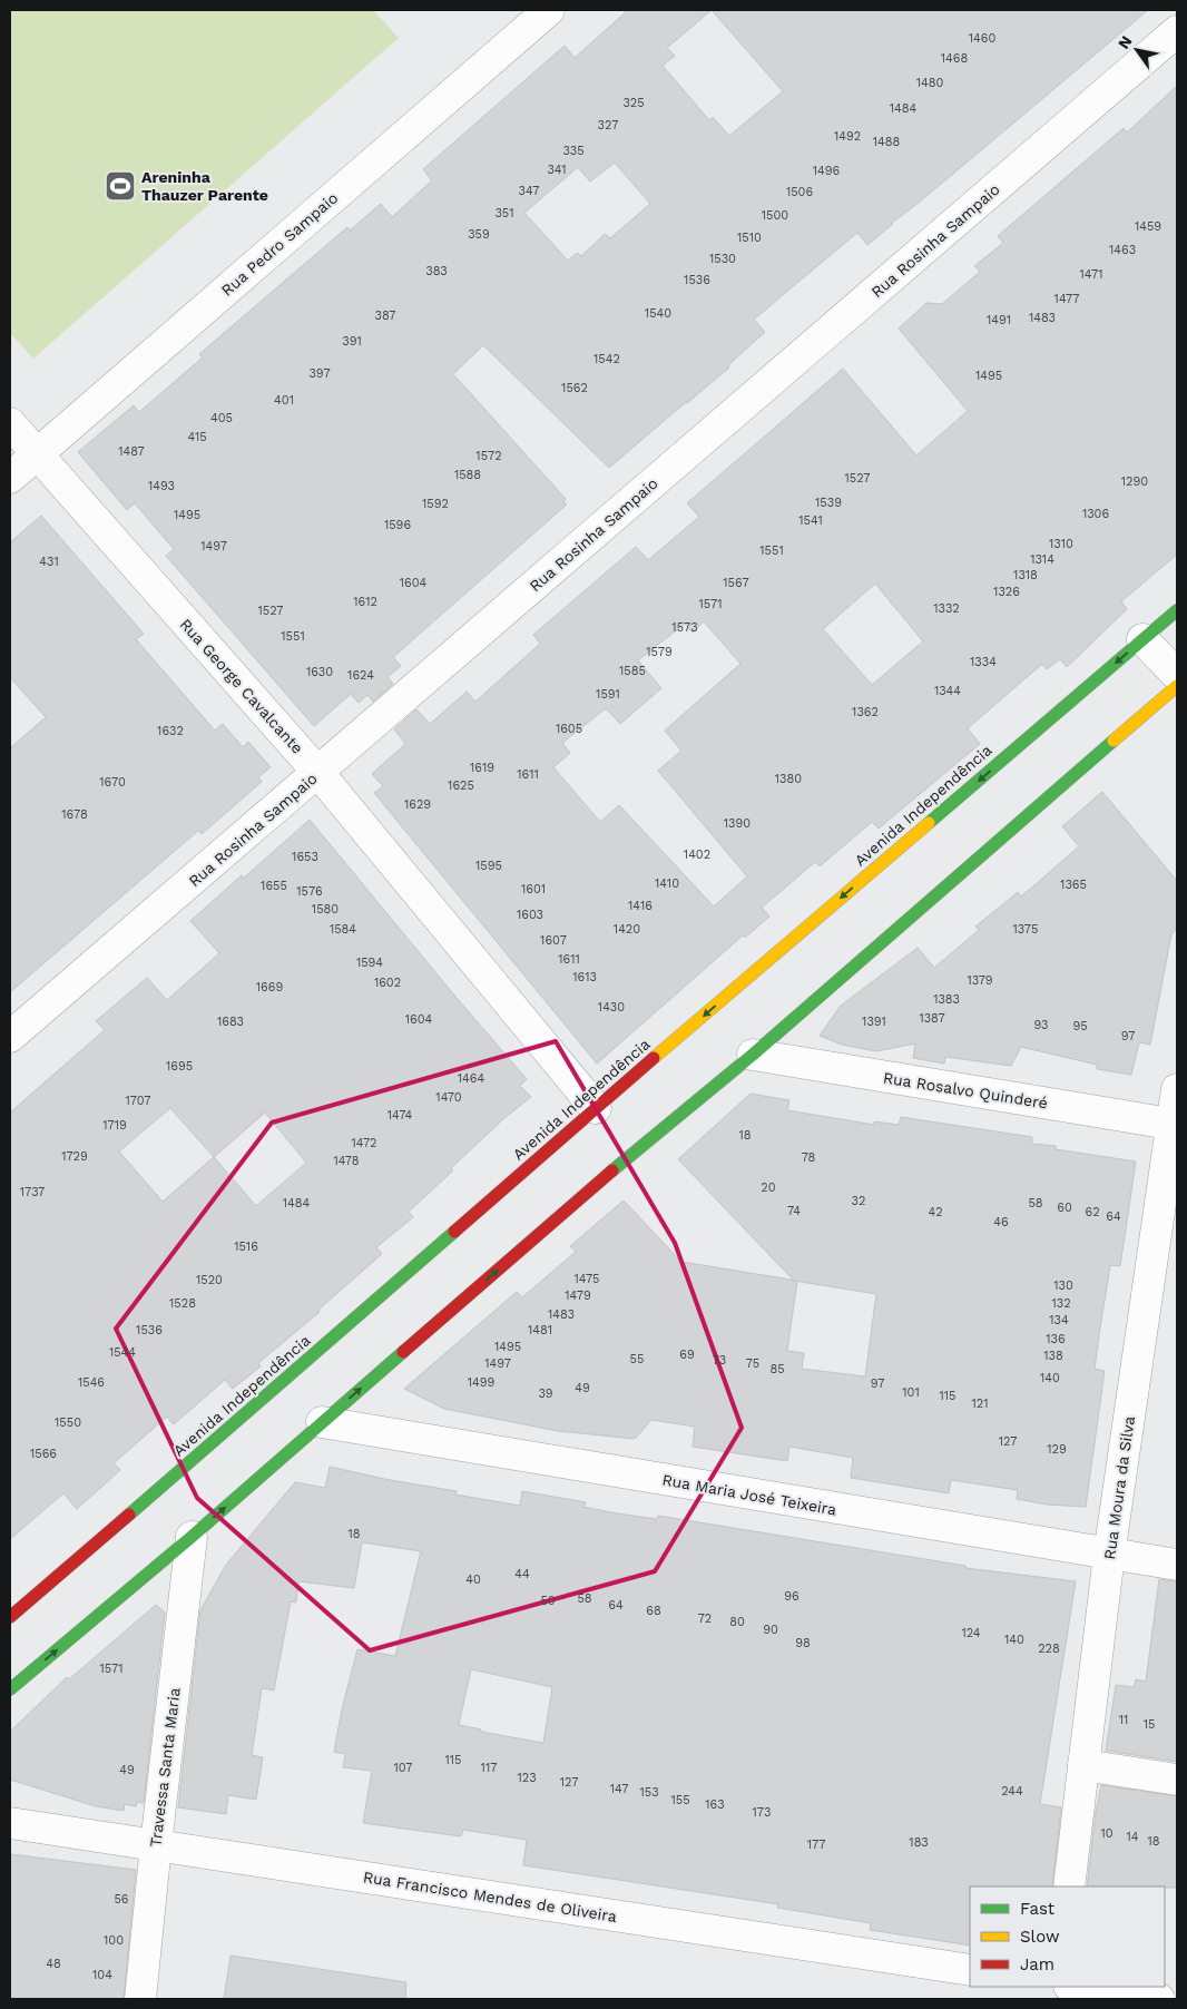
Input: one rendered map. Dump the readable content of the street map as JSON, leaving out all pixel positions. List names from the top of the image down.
{
  "streets": {
    "main road": ["Avenida Independência"],
    "street": [
      "Rua Rosinha Sampaio",
      "Rua Pedro Sampaio",
      "Rua George Cavalcante",
      "Rua Rosalvo Quinderé",
      "Rua Moura da Silva",
      "Rua Maria José Teixeira",
      "Travessa Santa Maria",
      "Rua Francisco Mendes de Oliveira"
    ]
  },
  "crossings": [
    ["Rua Rosinha Sampaio", "Rua George Cavalcante"],
    ["Rua Pedro Sampaio", "Rua George Cavalcante"],
    ["Rua George Cavalcante", "Avenida Independência"],
    ["Rua Rosalvo Quinderé", "Rua Moura da Silva"],
    ["Rua Moura da Silva", "Rua Maria José Teixeira"],
    ["Travessa Santa Maria", "Rua Francisco Mendes de Oliveira"]
  ],
  "places": {
    "sports": ["Areninha Thauzer Parente"]
  },
  "house_numbers": [
    "1460",
    "1468",
    "1480",
    "325",
    "1484",
    "327",
    "1492",
    "1488",
    "335",
    "341",
    "1496",
    "347",
    "1506",
    "351",
    "1500",
    "1459",
    "359",
    "1510",
    "1463",
    "1530",
    "383",
    "1471",
    "1536",
    "1477",
    "1540",
    "387",
    "1483",
    "1491",
    "391",
    "1542",
    "397",
    "1495",
    "1562",
    "401",
    "405",
    "415",
    "1487",
    "1572",
    "1588",
    "1527",
    "1290",
    "1493",
    "1539",
    "1592",
    "1306",
    "1495",
    "1541",
    "1596",
    "1310",
    "1497",
    "1551",
    "1314",
    "431",
    "1318",
    "1604",
    "1567",
    "1326",
    "1612",
    "1571",
    "1332",
    "1527",
    "1573",
    "1551",
    "1579",
    "1334",
    "1585",
    "1630",
    "1624",
    "1344",
    "1591",
    "1362",
    "1605",
    "1632",
    "1619",
    "1611",
    "1380",
    "1670",
    "1625",
    "1629",
    "1678",
    "1390",
    "1402",
    "1653",
    "1595",
    "1410",
    "1365",
    "1655",
    "1601",
    "1576",
    "1416",
    "1580",
    "1603",
    "1584",
    "1420",
    "1375",
    "1607",
    "1611",
    "1594",
    "1613",
    "1379",
    "1602",
    "1669",
    "1383",
    "1430",
    "1387",
    "1604",
    "1683",
    "1391",
    "93",
    "95",
    "97",
    "1695",
    "1464",
    "1470",
    "1707",
    "1474",
    "1719",
    "18",
    "1472",
    "1729",
    "78",
    "1478",
    "20",
    "1737",
    "32",
    "1484",
    "58",
    "60",
    "74",
    "42",
    "62",
    "64",
    "46",
    "1516",
    "1475",
    "1520",
    "130",
    "1479",
    "1528",
    "132",
    "1483",
    "134",
    "1536",
    "1481",
    "136",
    "1495",
    "1544",
    "69",
    "138",
    "55",
    "73",
    "1497",
    "75",
    "85",
    "140",
    "1546",
    "1499",
    "97",
    "49",
    "101",
    "39",
    "115",
    "121",
    "1550",
    "127",
    "129",
    "1566",
    "18",
    "44",
    "40",
    "96",
    "58",
    "50",
    "64",
    "68",
    "72",
    "80",
    "90",
    "124",
    "140",
    "98",
    "228",
    "1571",
    "11",
    "15",
    "115",
    "107",
    "117",
    "49",
    "123",
    "127",
    "147",
    "244",
    "153",
    "155",
    "163",
    "173",
    "10",
    "14",
    "18",
    "183",
    "177",
    "56",
    "100",
    "48",
    "104"
  ],
  "legend": ["Fast", "Slow", "Jam"],
  "north": "top left"
}
